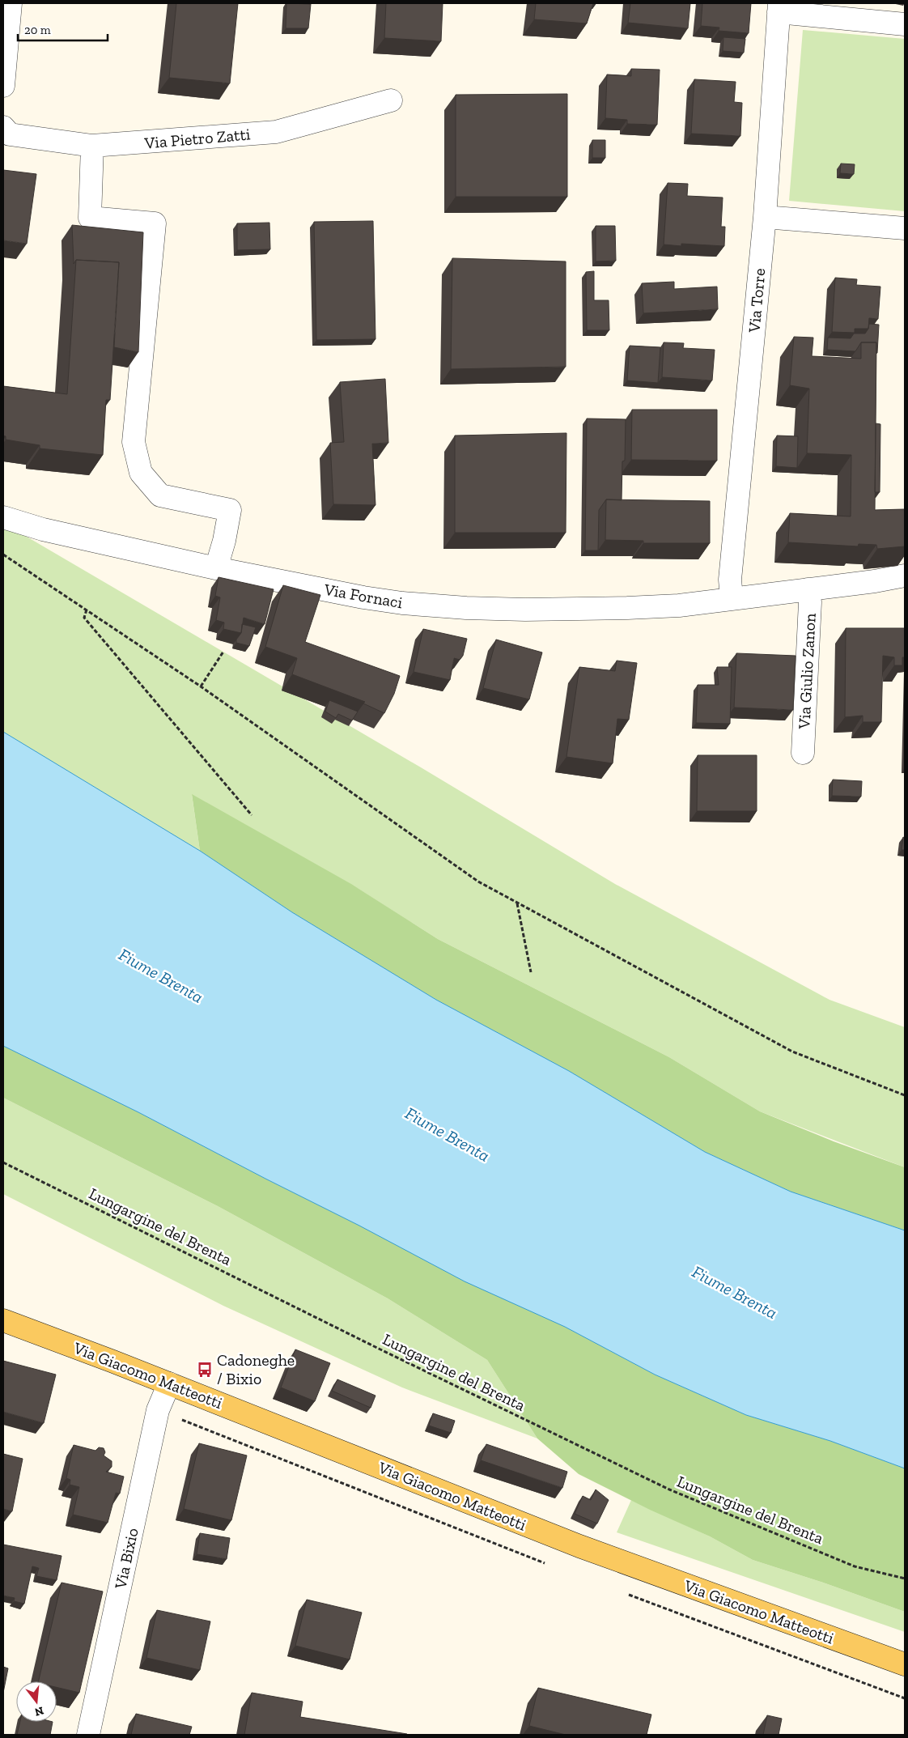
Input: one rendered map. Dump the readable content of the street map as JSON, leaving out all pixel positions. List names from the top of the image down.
{
  "streets": {
    "main road": ["Via Giacomo Matteotti"],
    "street": [
      "Via Pietro Zatti",
      "Via Torre",
      "Via Fornaci",
      "Via Giulio Zanon",
      "Via Bixio"
    ],
    "path": ["Lungargine del Brenta"]
  },
  "crossings": [
    ["Via Torre", "Via Fornaci"],
    ["Via Torre", "Via Giulio Zanon"],
    ["Via Fornaci", "Via Giulio Zanon"],
    ["Via Giacomo Matteotti", "Via Bixio"]
  ],
  "water": ["Fiume Brenta"],
  "places": {
    "bus stop": ["Cadoneghe / Bixio"]
  },
  "scale_bar": "20 m",
  "north": "bottom"
}
